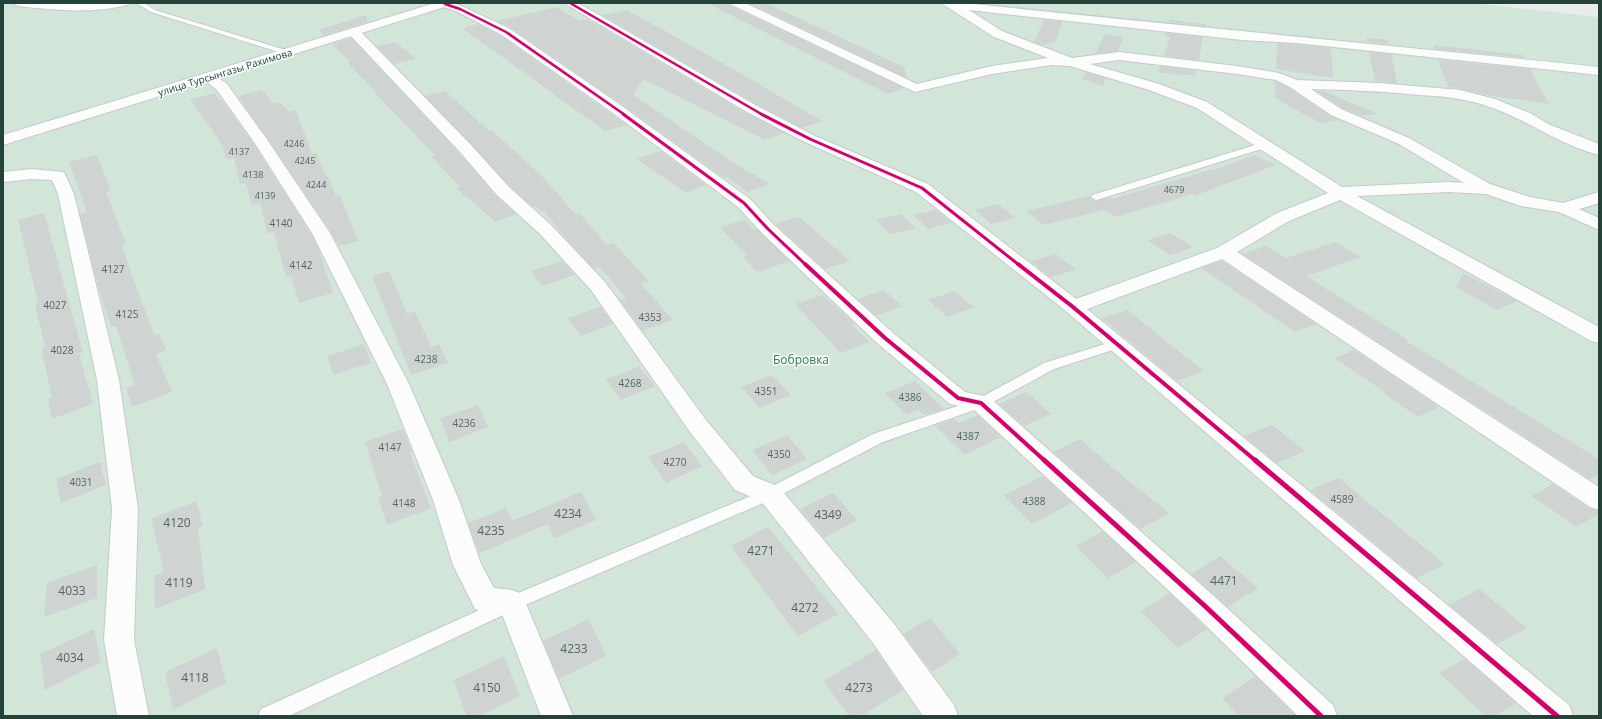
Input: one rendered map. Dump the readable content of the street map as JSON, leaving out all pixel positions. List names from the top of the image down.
{
  "streets": {
    "street": ["улица Турсынгазы Рахимова"]
  },
  "parks": ["Бобровка"],
  "house_numbers": [
    "4246",
    "4137",
    "4245",
    "4138",
    "4244",
    "4679",
    "4139",
    "4140",
    "4142",
    "4127",
    "4027",
    "4125",
    "4353",
    "4028",
    "4238",
    "4268",
    "4351",
    "4386",
    "4236",
    "4387",
    "4147",
    "4350",
    "4270",
    "4031",
    "4589",
    "4388",
    "4148",
    "4234",
    "4349",
    "4120",
    "4235",
    "4271",
    "4471",
    "4119",
    "4033",
    "4272",
    "4233",
    "4034",
    "4118",
    "4150",
    "4273"
  ]
}
